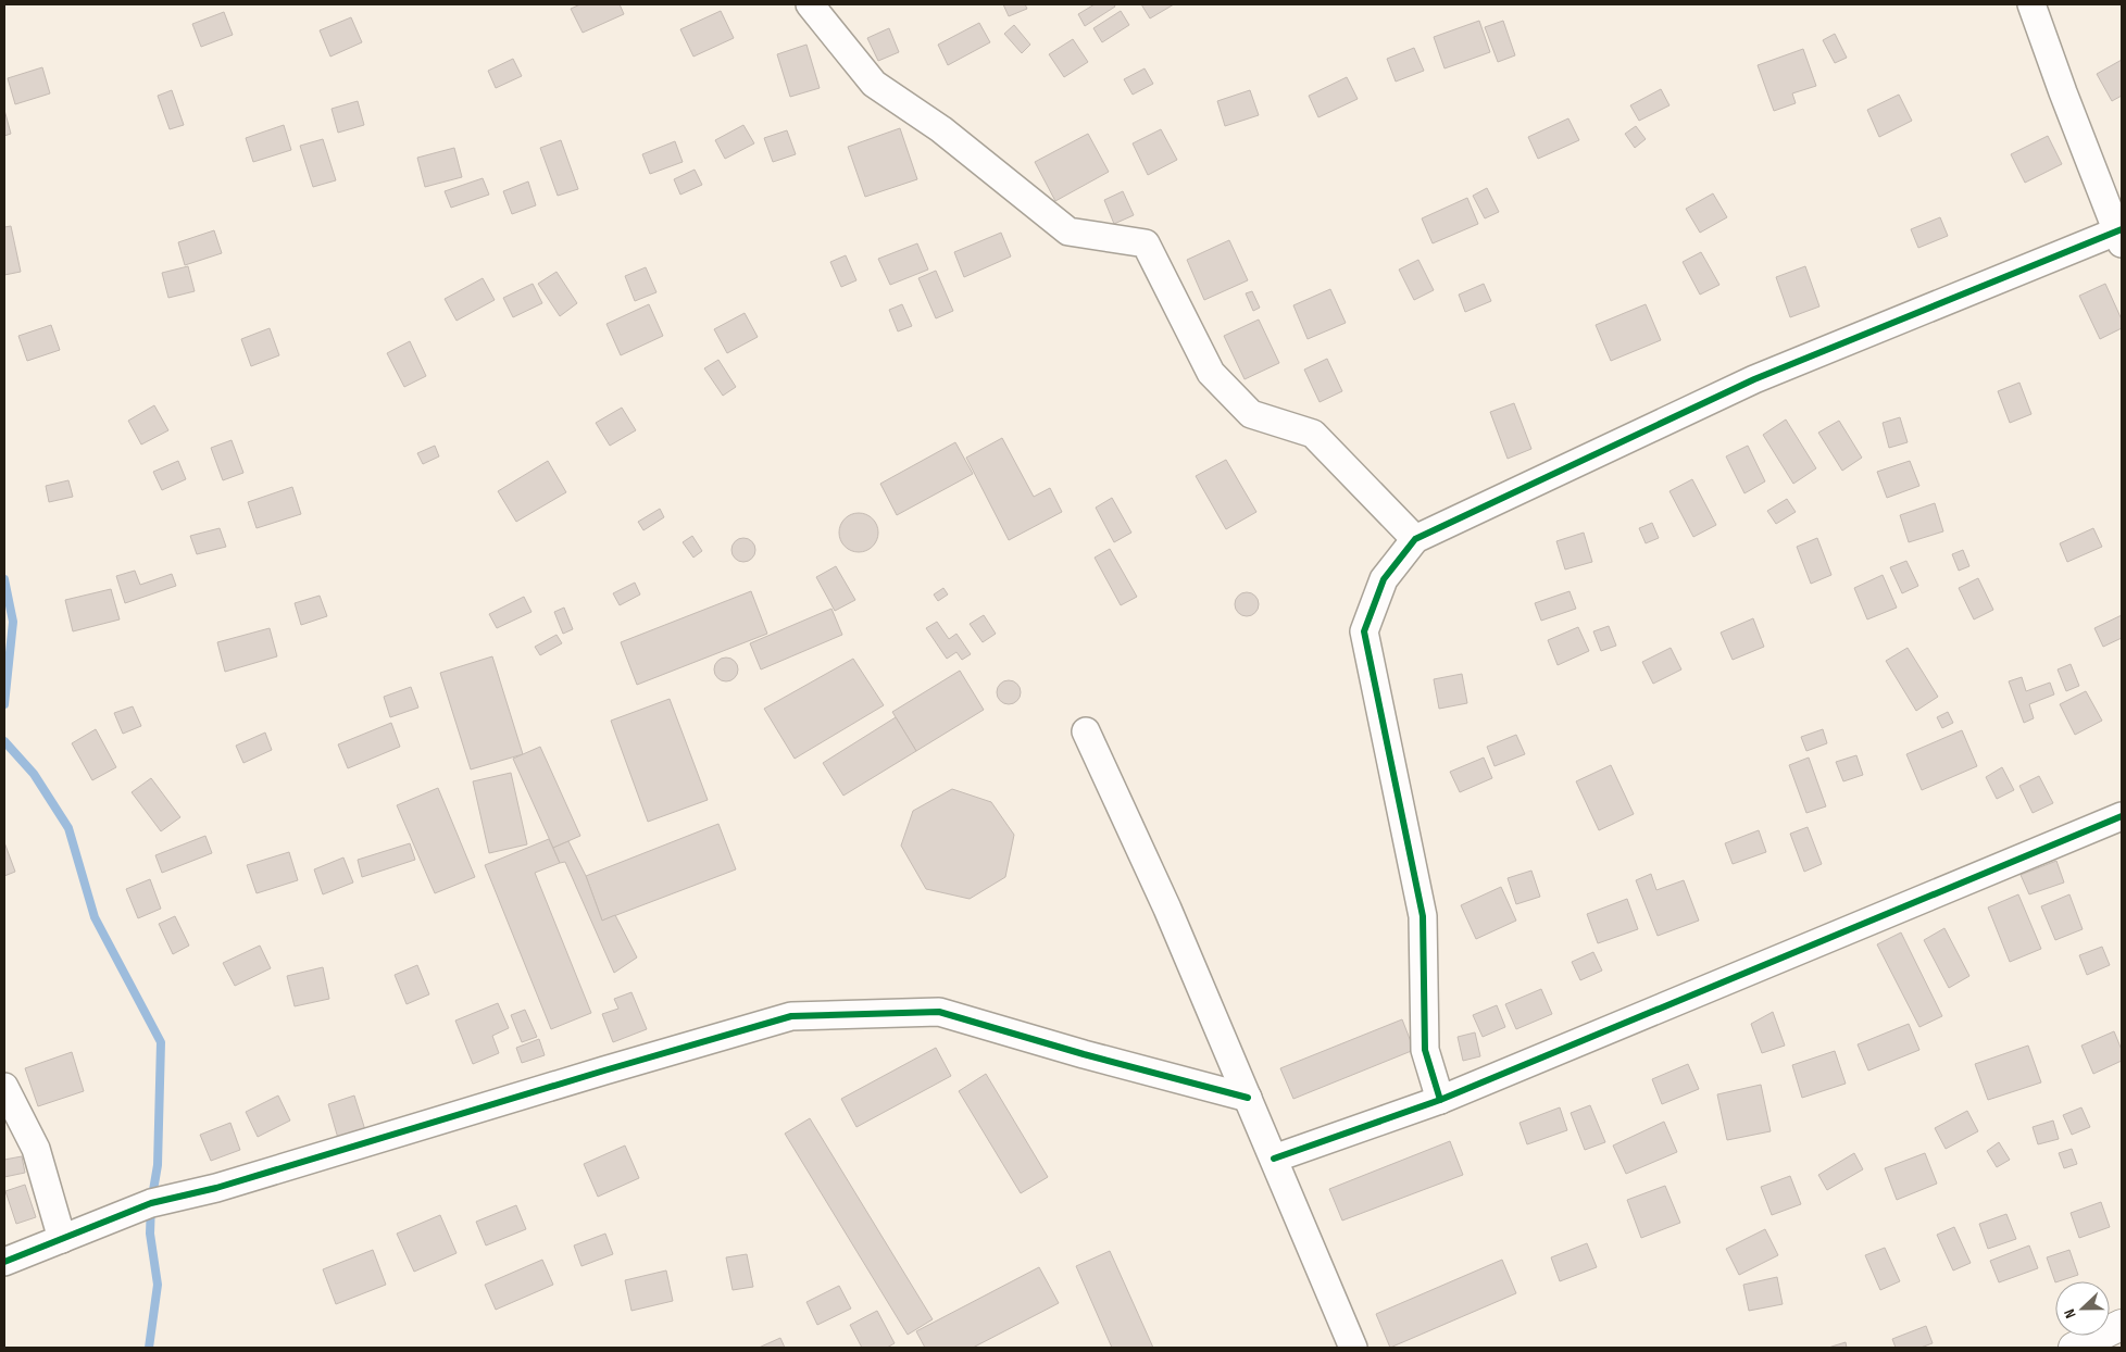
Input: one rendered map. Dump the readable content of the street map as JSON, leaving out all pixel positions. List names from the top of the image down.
{
  "north": "left"
}
